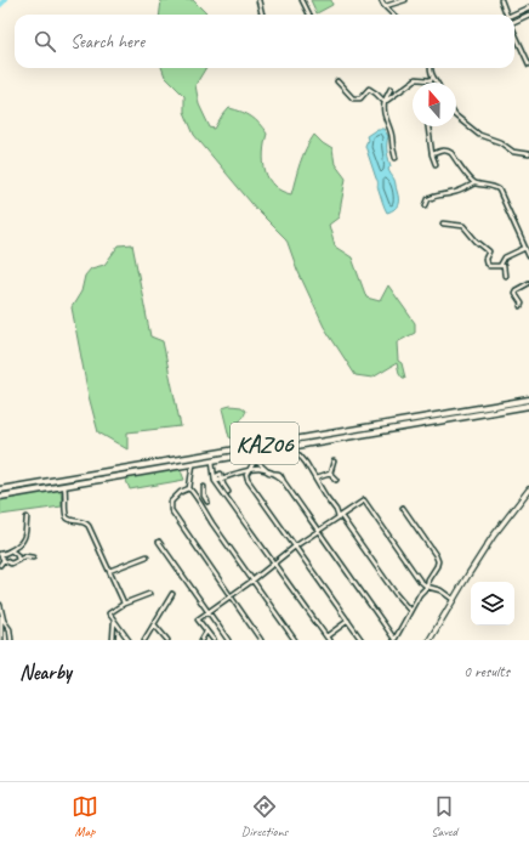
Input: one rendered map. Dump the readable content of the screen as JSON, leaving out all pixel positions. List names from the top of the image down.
{
  "streets": {
    "highway": ["KАZ06"]
  },
  "north": "top",
  "page": {
    "search": "Search here",
    "heading": ["Nearby", "0 results"],
    "nav": ["Map", "Directions", "Saved"]
  }
}
